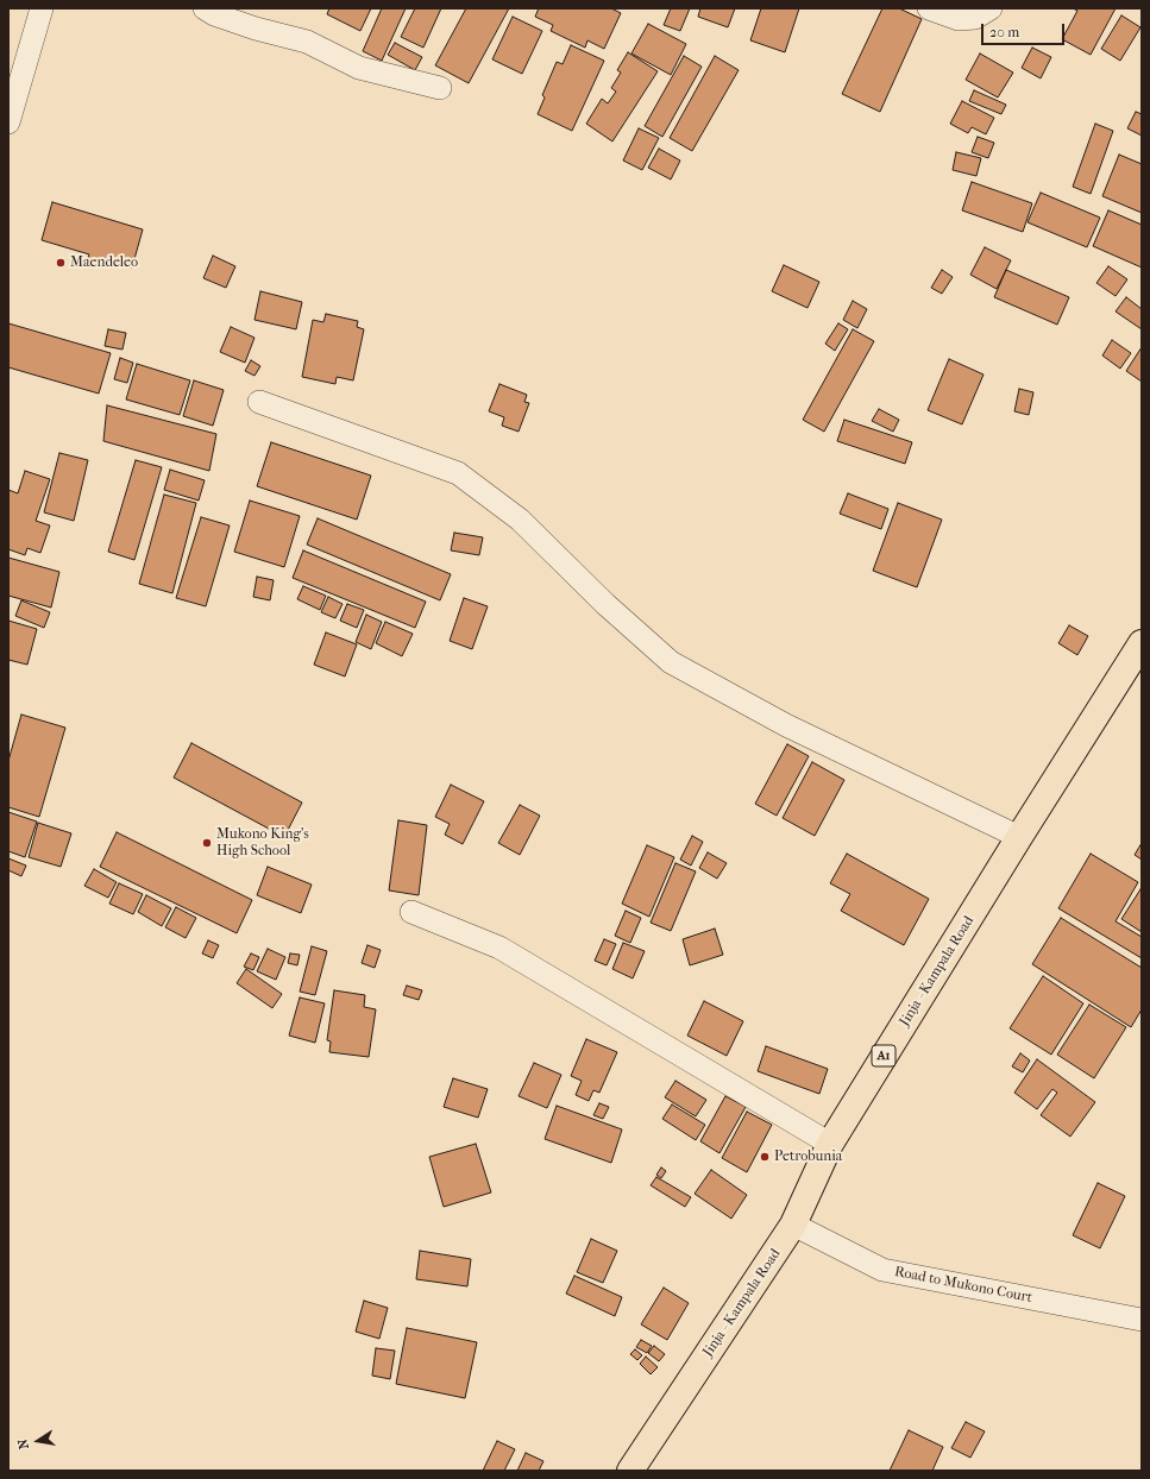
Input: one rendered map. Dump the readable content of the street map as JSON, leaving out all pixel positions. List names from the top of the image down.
{
  "streets": {
    "highway": ["Jinja - Kampala Road", "A1"],
    "street": ["Road to Mukono Court"]
  },
  "crossings": [
    ["Jinja - Kampala Road", "Road to Mukono Court"]
  ],
  "places": ["Maendeleo", "Mukono King's High School", "Petrobunia"],
  "scale_bar": "20 m",
  "north": "left"
}
